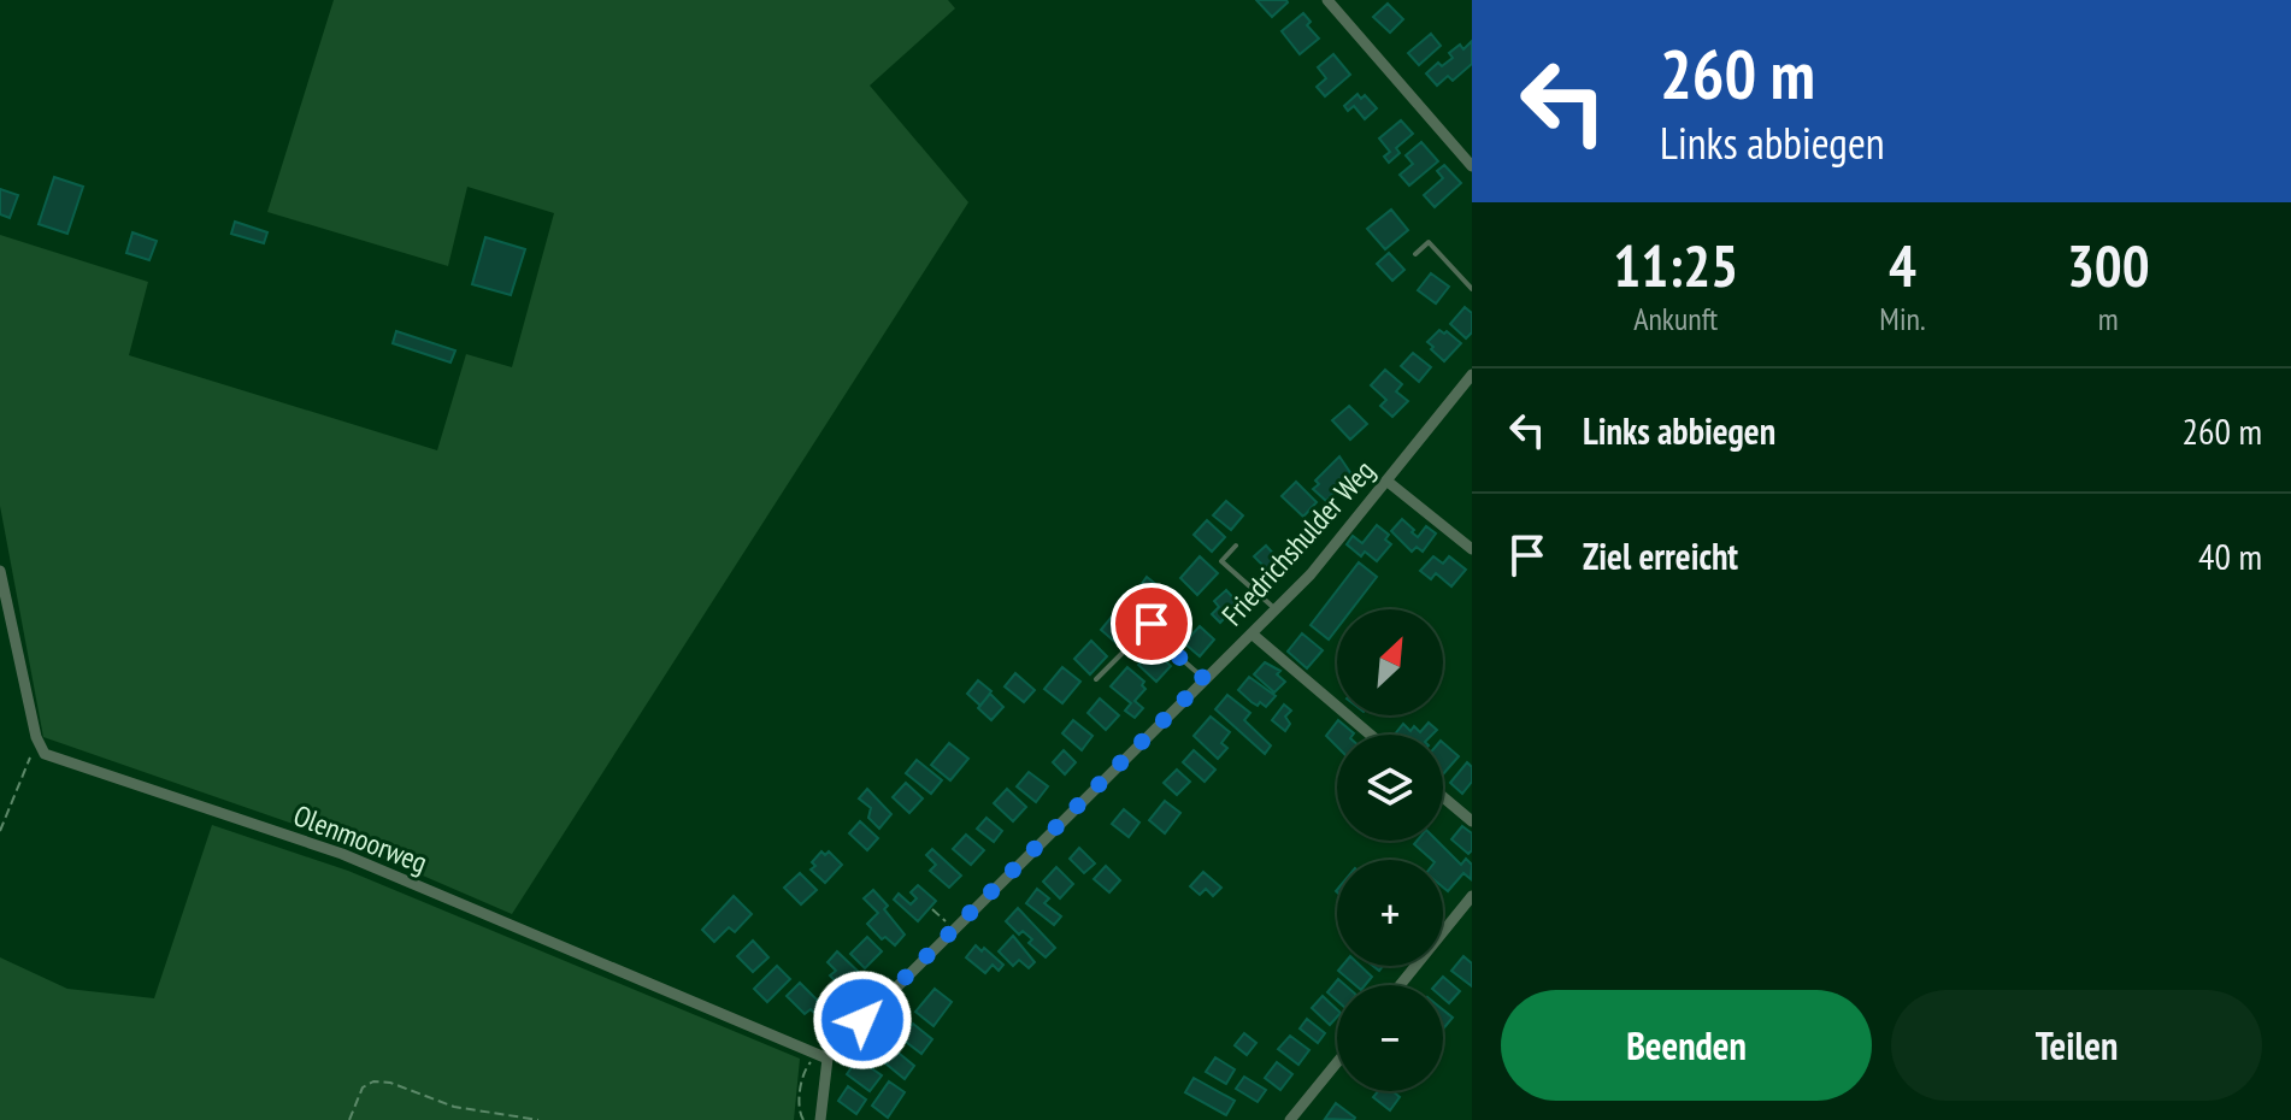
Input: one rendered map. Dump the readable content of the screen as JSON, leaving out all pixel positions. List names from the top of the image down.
{
  "streets": {
    "street": ["Friedrichshulder Weg", "Olenmoorweg"]
  },
  "crossings": [
    ["Friedrichshulder Weg", "Olenmoorweg"]
  ],
  "north": "top right",
  "page": {
    "turn": ["260 m", "Links abbiegen"],
    "eta": [
      "11:25",
      "Ankunft",
      "4",
      "Min.",
      "300",
      "m"
    ],
    "list": [
      {
        "name": "Links abbiegen",
        "value": "260 m"
      },
      {
        "name": "Ziel erreicht",
        "value": "40 m"
      }
    ],
    "map_buttons": ["+", "−"],
    "buttons": ["Beenden", "Teilen"]
  }
}
